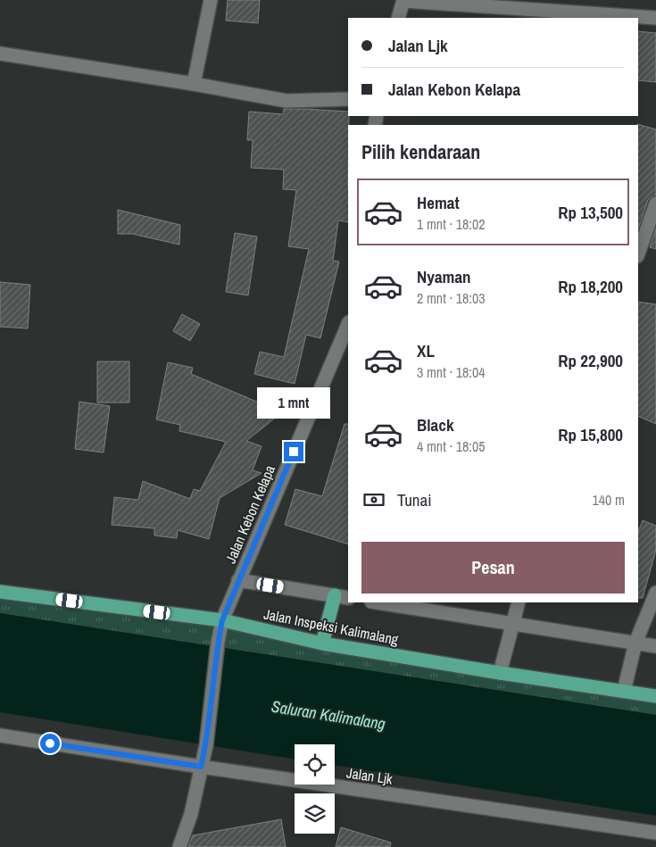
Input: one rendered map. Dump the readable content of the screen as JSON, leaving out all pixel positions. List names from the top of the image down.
{
  "streets": {
    "main road": ["Jalan Inspeksi Kalimalang"],
    "street": ["Jalan Kebon Kelapa", "Jalan Ljk"]
  },
  "crossings": [
    ["Jalan Kebon Kelapa", "Jalan Inspeksi Kalimalang"],
    ["Jalan Kebon Kelapa", "Jalan Ljk"]
  ],
  "water": ["Saluran Kalimalang"],
  "page": {
    "banner": ["Jalan Ljk", "Jalan Kebon Kelapa"],
    "heading": "Pilih kendaraan",
    "list": [
      {
        "name": "Hemat",
        "note": "1 mnt · 18:02",
        "value": "Rp 13,500"
      },
      {
        "name": "Nyaman",
        "note": "2 mnt · 18:03",
        "value": "Rp 18,200"
      },
      {
        "name": "XL",
        "note": "3 mnt · 18:04",
        "value": "Rp 22,900"
      },
      {
        "name": "Black",
        "note": "4 mnt · 18:05",
        "value": "Rp 15,800"
      }
    ],
    "bubble": "1 mnt",
    "pay": ["Tunai", "140 m"],
    "buttons": "Pesan"
  }
}
